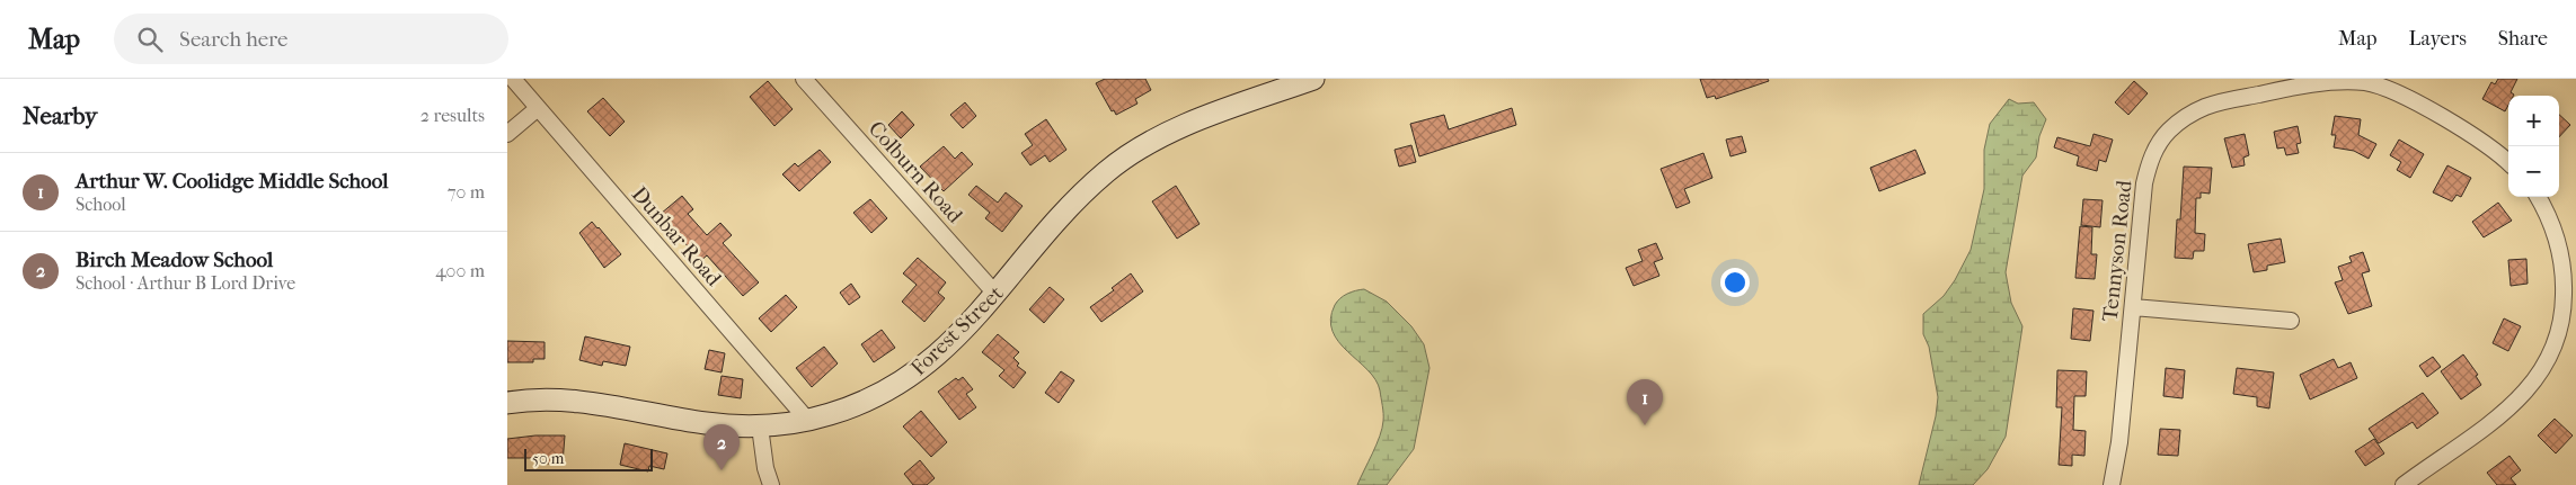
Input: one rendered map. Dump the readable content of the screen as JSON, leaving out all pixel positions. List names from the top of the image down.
{
  "streets": {
    "street": [
      "Colburn Road",
      "Dunbar Road",
      "Tennyson Road",
      "Forest Street"
    ]
  },
  "crossings": [
    ["Colburn Road", "Forest Street"],
    ["Dunbar Road", "Forest Street"]
  ],
  "scale_bar": "50 m",
  "page": {
    "header": "Map",
    "search": "Search here",
    "nav": ["Map", "Layers", "Share"],
    "heading": ["Nearby", "2 results"],
    "map_buttons": ["+", "−"],
    "list": [
      {
        "mark": "1",
        "name": "Arthur W. Coolidge Middle School",
        "note": "School",
        "value": "70 m"
      },
      {
        "mark": "2",
        "name": "Birch Meadow School",
        "note": "School · Arthur B Lord Drive",
        "value": "400 m"
      }
    ],
    "pins": ["1", "2"],
    "scale": "50 m"
  }
}
